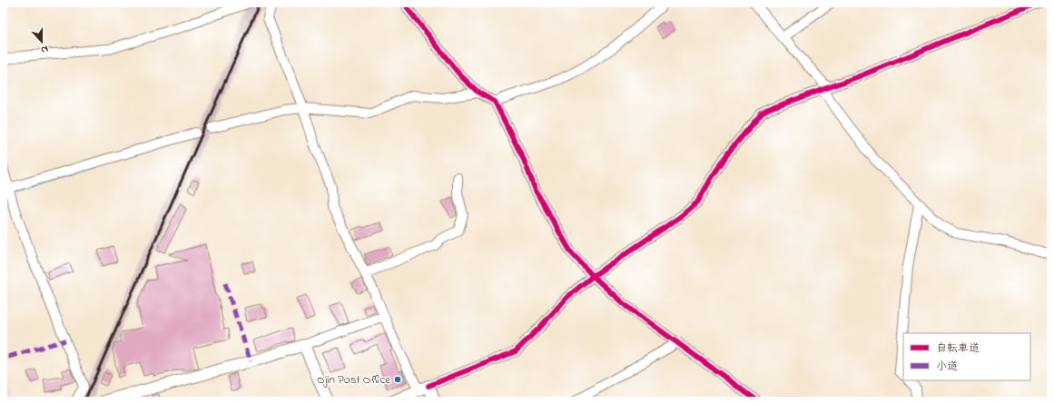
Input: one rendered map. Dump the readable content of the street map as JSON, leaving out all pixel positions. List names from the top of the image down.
{
  "places": ["Ojin Post Office"],
  "legend": ["自転車道", "小道"],
  "north": "bottom"
}
